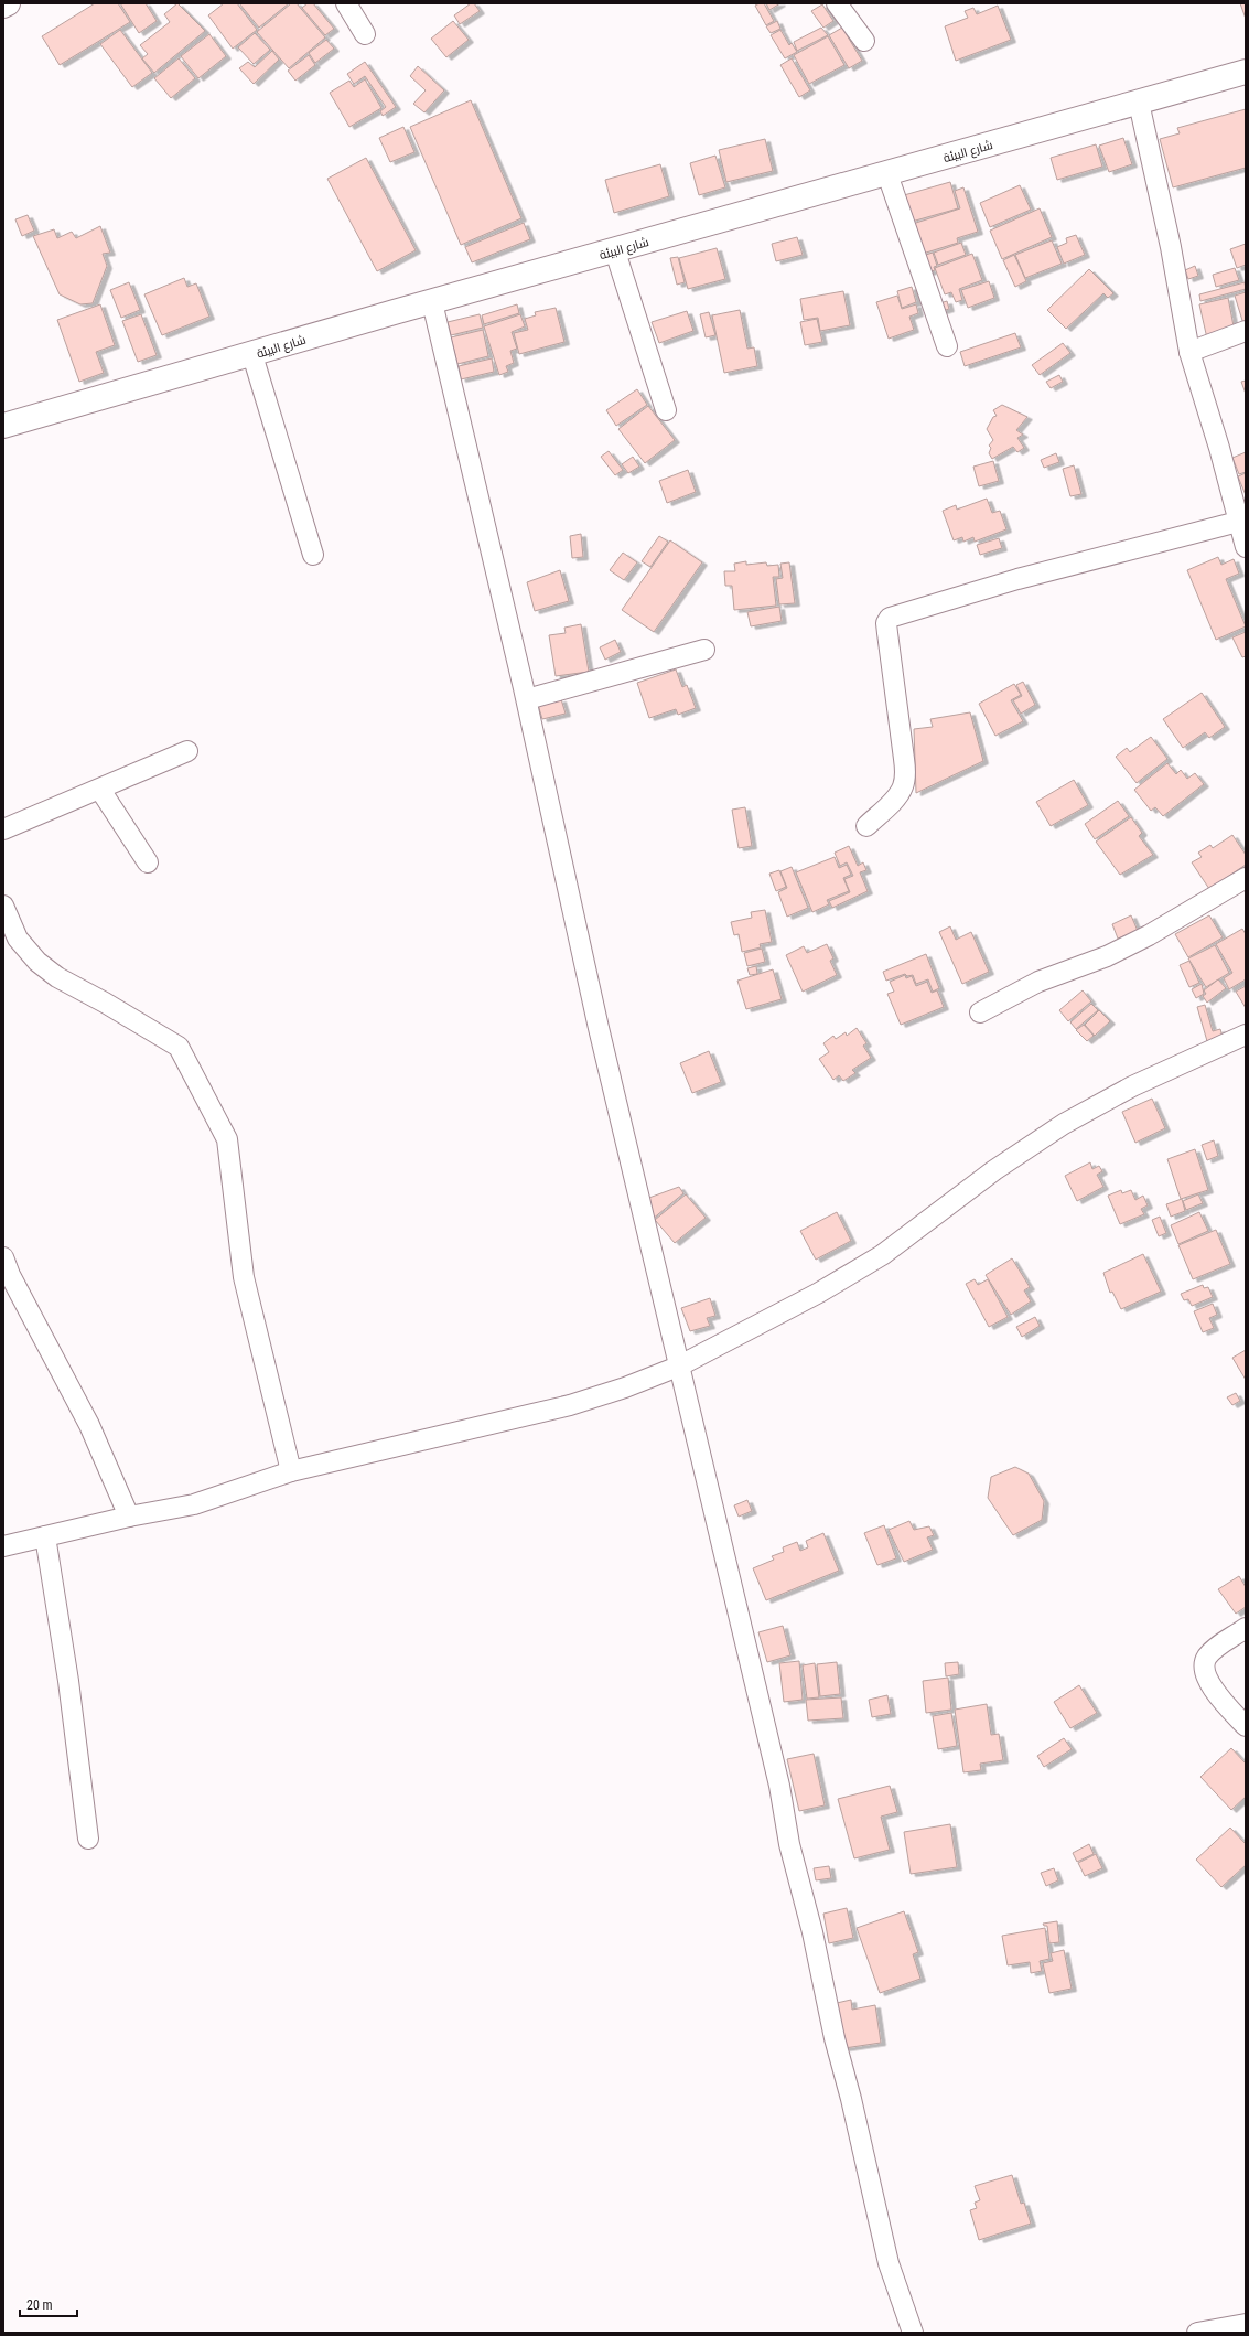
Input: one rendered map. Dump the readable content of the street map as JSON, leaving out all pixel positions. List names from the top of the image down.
{
  "streets": {
    "street": ["شارع البيئة"]
  },
  "scale_bar": "20 m"
}
